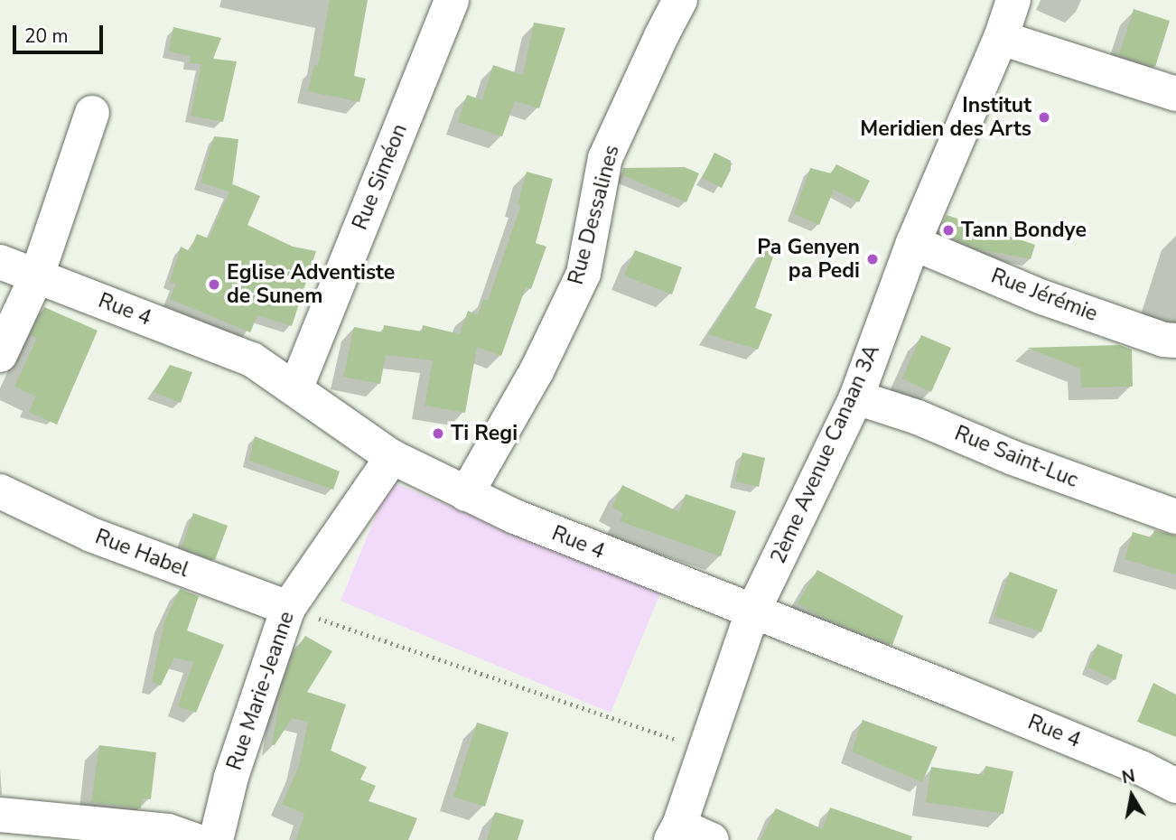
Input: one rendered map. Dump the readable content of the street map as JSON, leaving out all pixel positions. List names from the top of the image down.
{
  "streets": {
    "street": [
      "Rue Siméon",
      "Rue Dessalines",
      "Rue Jérémie",
      "Rue 4",
      "2ème Avenue Canaan 3A",
      "Rue Saint-Luc",
      "Rue Habel",
      "Rue Marie-Jeanne"
    ]
  },
  "crossings": [
    ["Rue Siméon", "Rue 4"],
    ["Rue Dessalines", "Rue 4"],
    ["Rue Jérémie", "2ème Avenue Canaan 3A"],
    ["Rue 4", "2ème Avenue Canaan 3A"],
    ["Rue 4", "Rue Marie-Jeanne"],
    ["2ème Avenue Canaan 3A", "Rue Saint-Luc"],
    ["Rue Habel", "Rue Marie-Jeanne"]
  ],
  "places": [
    "Institut Meridien des Arts",
    "Tann Bondye",
    "Pa Genyen pa Pedi",
    "Eglise Adventiste de Sunem",
    "Ti Regi"
  ],
  "scale_bar": "20 m",
  "north": "top"
}
